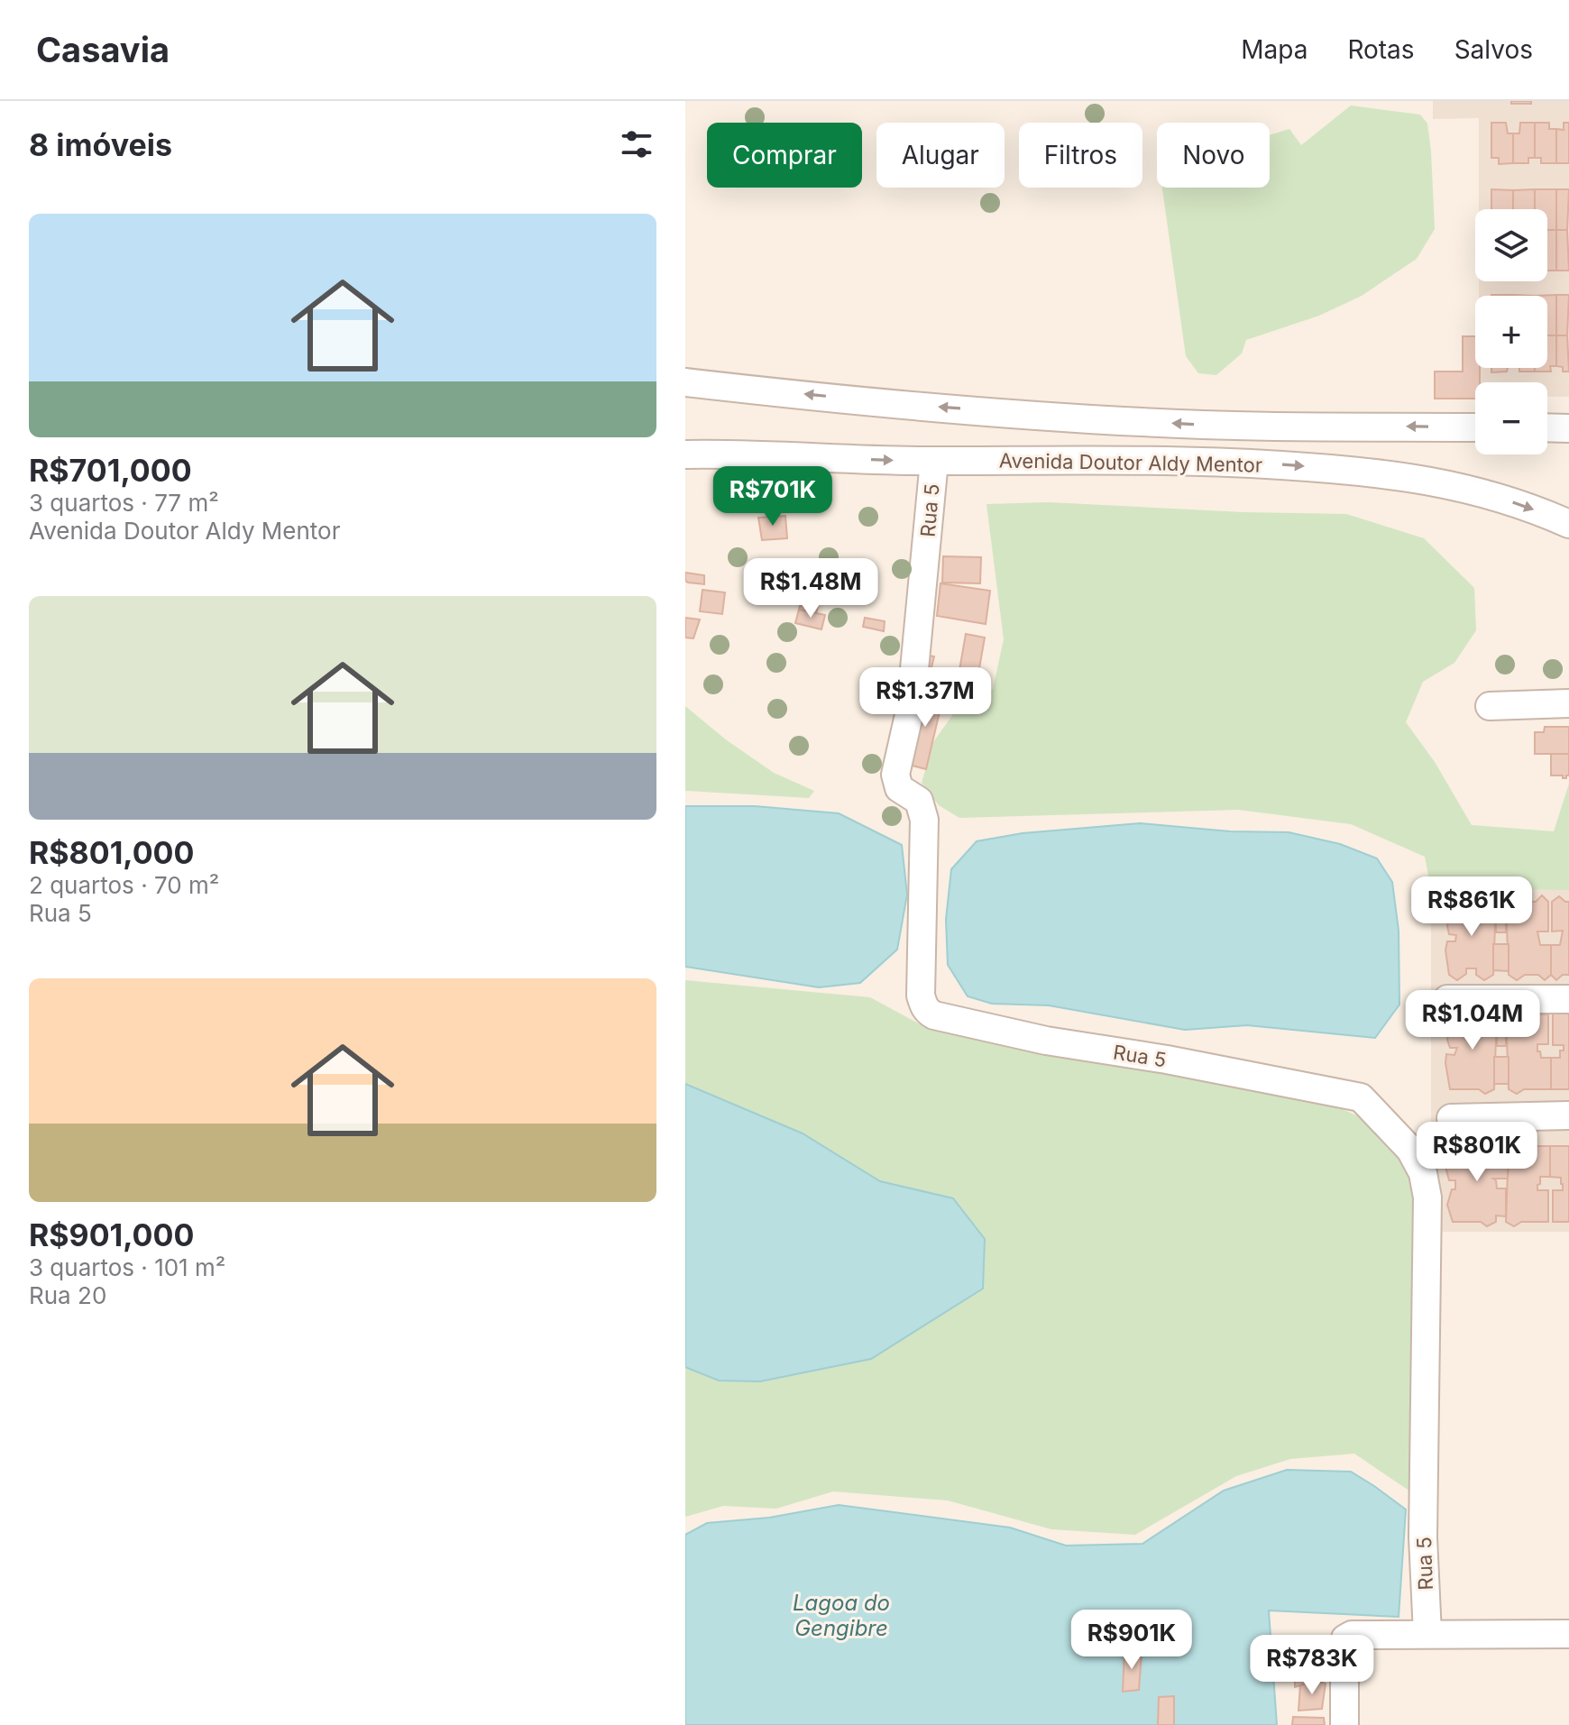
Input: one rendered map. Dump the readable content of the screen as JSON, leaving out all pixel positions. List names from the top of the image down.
{
  "streets": {
    "street": ["Avenida Doutor Aldy Mentor", "Rua 5"]
  },
  "crossings": [
    ["Avenida Doutor Aldy Mentor", "Rua 5"]
  ],
  "water": ["Lagoa do Gengibre"],
  "page": {
    "header": "Casavia",
    "nav": ["Mapa", "Rotas", "Salvos"],
    "heading": "8 imóveis",
    "chip": [
      "Comprar",
      "Alugar",
      "Filtros",
      "Novo"
    ],
    "list": [
      {
        "name": "R$701,000",
        "note": "3 quartos · 77 m² · Avenida Doutor Aldy Mentor"
      },
      {
        "name": "R$801,000",
        "note": "2 quartos · 70 m² · Rua 5"
      },
      {
        "name": "R$901,000",
        "note": "3 quartos · 101 m² · Rua 20"
      }
    ],
    "map_buttons": ["+", "−"],
    "price": [
      "R$701K",
      "R$1.48M",
      "R$1.37M",
      "R$861K",
      "R$1.04M",
      "R$801K",
      "R$901K",
      "R$783K"
    ]
  }
}
